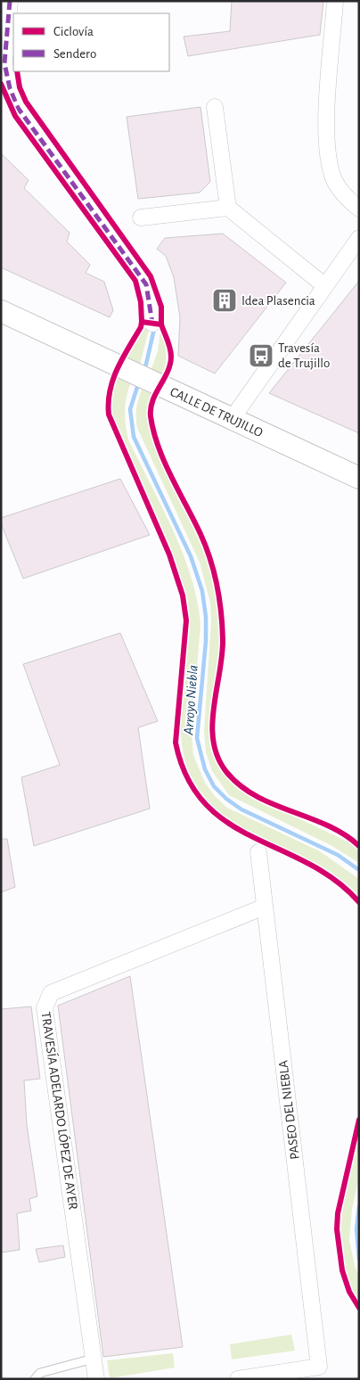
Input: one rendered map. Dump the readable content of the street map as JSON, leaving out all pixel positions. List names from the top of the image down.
{
  "streets": {
    "main road": ["CALLE DE TRUJILLO"],
    "street": ["PASEO DEL NIEBLA", "TRAVESÍA ADELARDO LÓPEZ DE AYER"]
  },
  "crossings": [
    ["PASEO DEL NIEBLA", "TRAVESÍA ADELARDO LÓPEZ DE AYER"]
  ],
  "water": ["Arroyo Niebla"],
  "places": {
    "building": ["Idea Plasencia"],
    "bus stop": ["Travesía de Trujillo"]
  },
  "legend": ["Ciclovía", "Sendero"]
}
